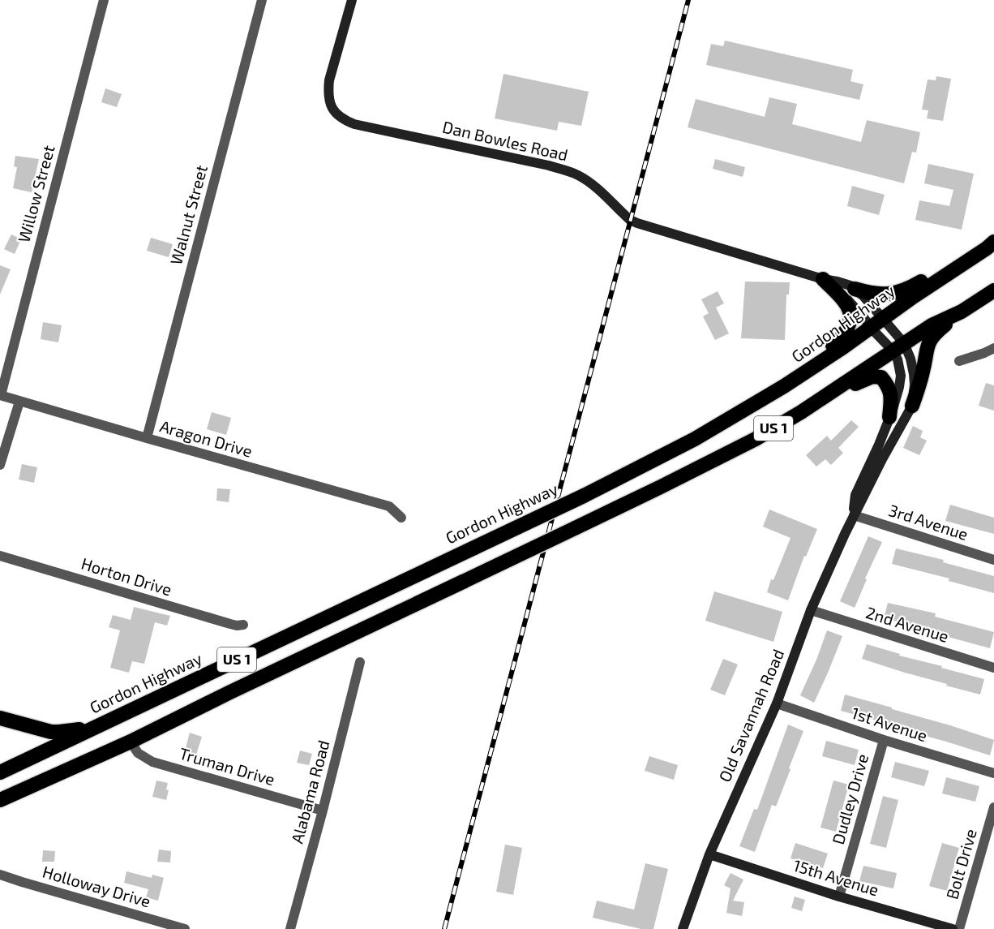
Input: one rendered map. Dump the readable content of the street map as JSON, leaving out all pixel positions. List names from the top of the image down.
{
  "streets": {
    "highway": ["Gordon Highway", "US 1"],
    "street": [
      "Dan Bowles Road",
      "Willow Street",
      "Walnut Street",
      "Aragon Drive",
      "3rd Avenue",
      "Horton Drive",
      "2nd Avenue",
      "Old Savannah Road",
      "1st Avenue",
      "Truman Drive",
      "Alabama Road",
      "Dudley Drive",
      "Bolt Drive",
      "15th Avenue",
      "Holloway Drive"
    ]
  },
  "crossings": [
    ["Dan Bowles Road", "Gordon Highway"],
    ["Dan Bowles Road", "Old Savannah Road"],
    ["Willow Street", "Aragon Drive"],
    ["Walnut Street", "Aragon Drive"],
    ["Gordon Highway", "Old Savannah Road"],
    ["US 1", "Old Savannah Road"],
    ["US 1", "Truman Drive"],
    ["3rd Avenue", "Old Savannah Road"],
    ["2nd Avenue", "Old Savannah Road"],
    ["Old Savannah Road", "1st Avenue"],
    ["Old Savannah Road", "15th Avenue"],
    ["1st Avenue", "Dudley Drive"],
    ["Truman Drive", "Alabama Road"],
    ["Dudley Drive", "15th Avenue"]
  ]
}
